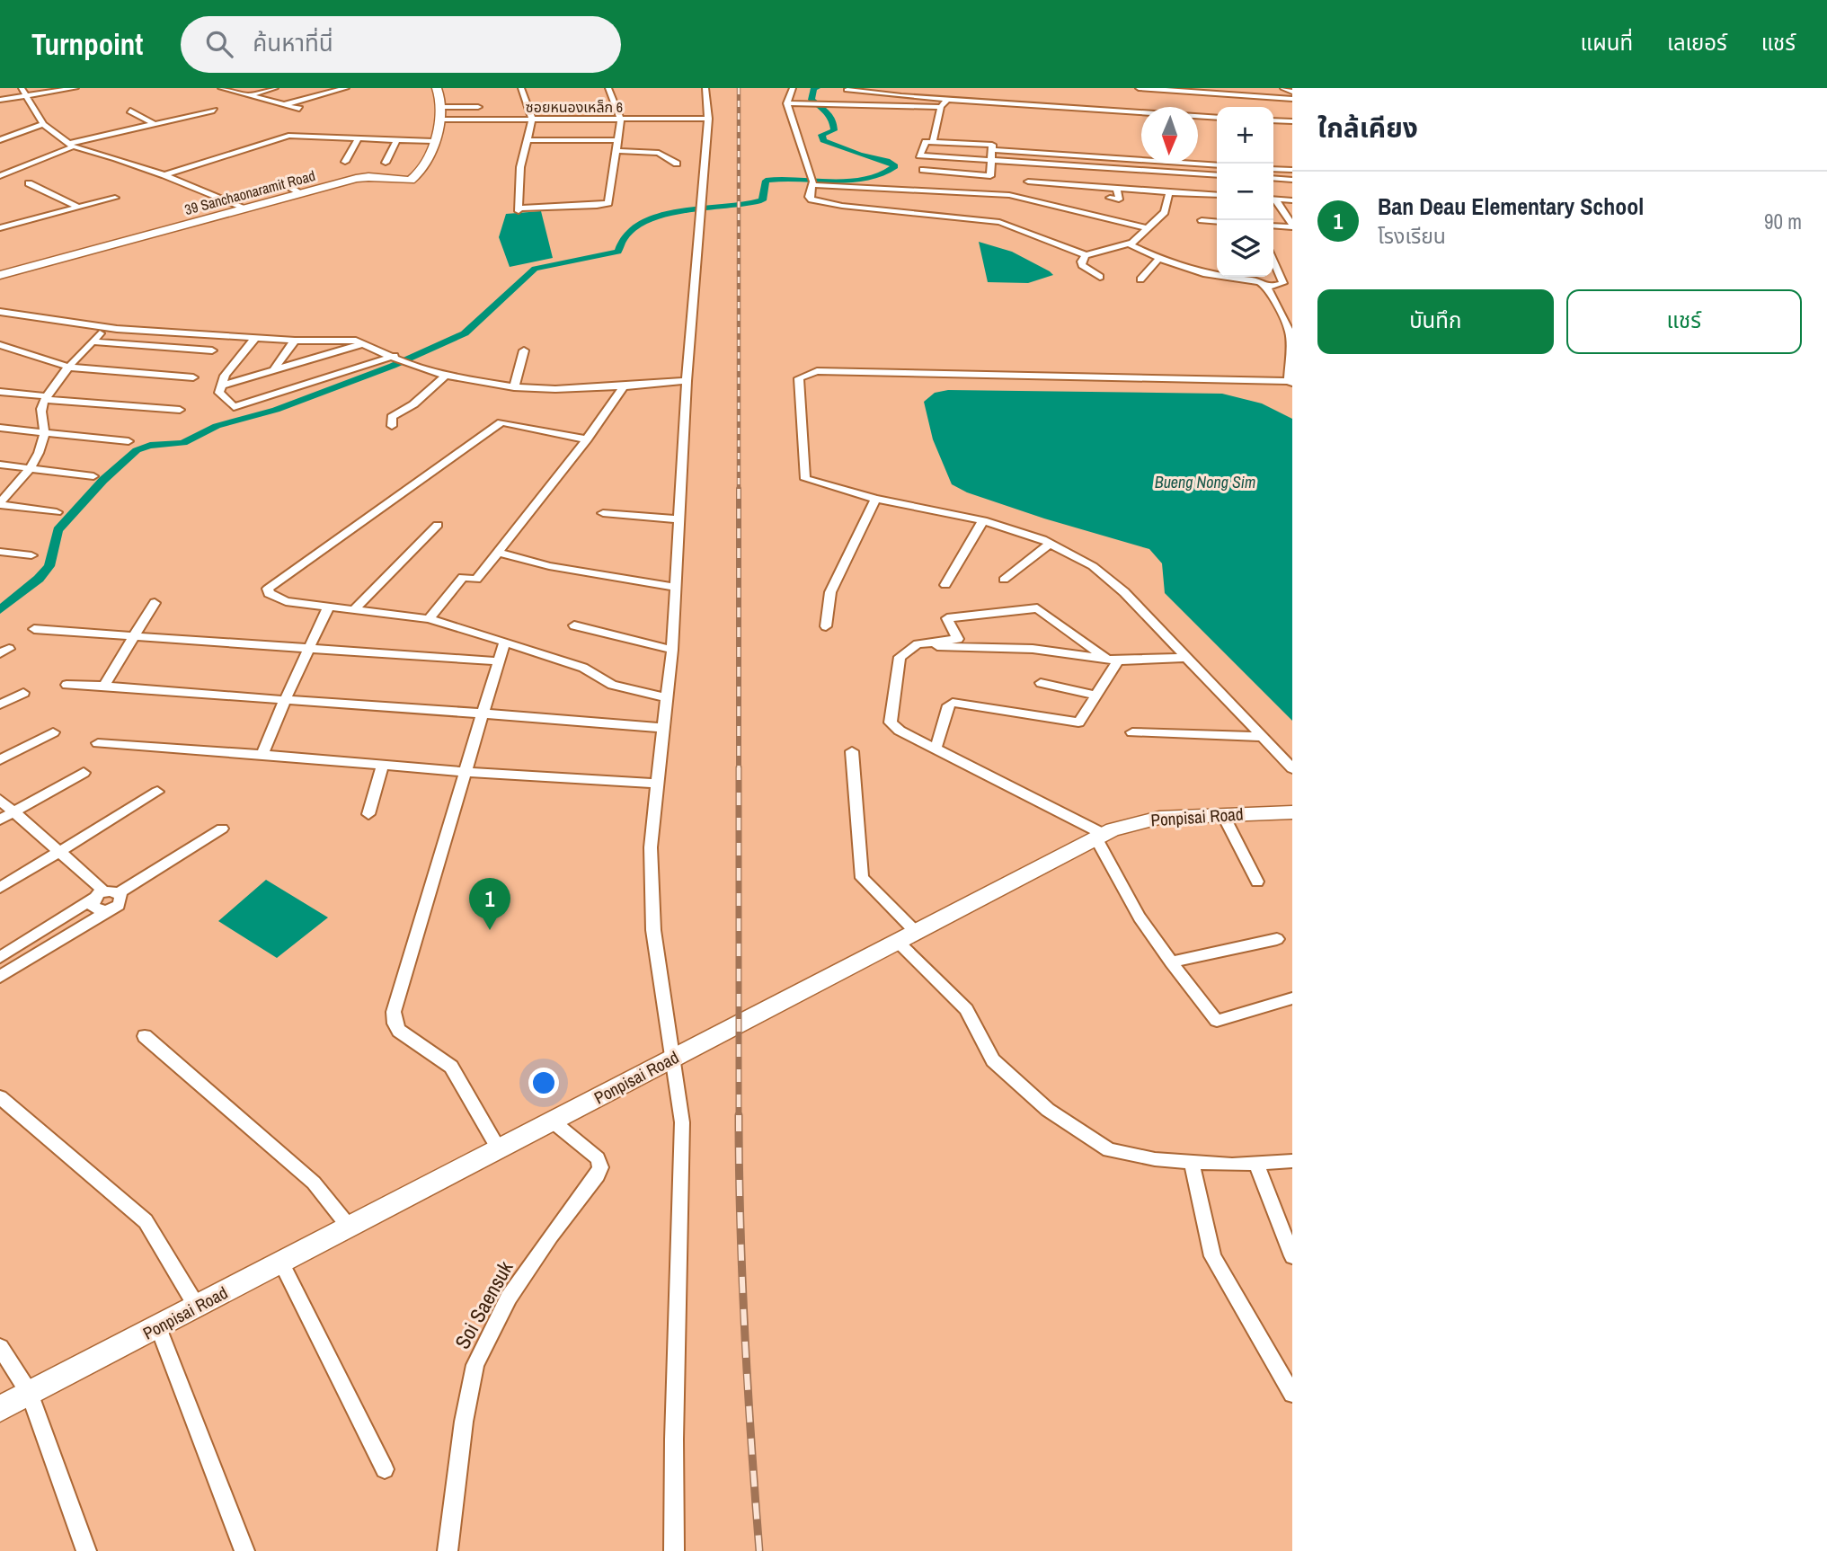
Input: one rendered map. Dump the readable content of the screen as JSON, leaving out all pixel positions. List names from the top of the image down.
{
  "streets": {
    "street": [
      "ซอยหนองเหล็ก 6",
      "39 Sanchaonaramit Road",
      "Ponpisai Road",
      "Soi Saensuk"
    ]
  },
  "crossings": [
    ["ซอยหนองเหล็ก 6", "39 Sanchaonaramit Road"],
    ["Ponpisai Road", "Soi Saensuk"]
  ],
  "water": ["Bueng Nong Sim"],
  "north": "bottom",
  "page": {
    "header": "Turnpoint",
    "search": "ค้นหาที่นี่",
    "nav": ["แผนที่", "เลเยอร์", "แชร์"],
    "heading": "ใกล้เคียง",
    "map_buttons": ["+", "−"],
    "list": [
      {
        "mark": "1",
        "name": "Ban Deau Elementary School",
        "note": "โรงเรียน",
        "value": "90 m"
      }
    ],
    "buttons": ["บันทึก", "แชร์"],
    "pins": "1"
  }
}
